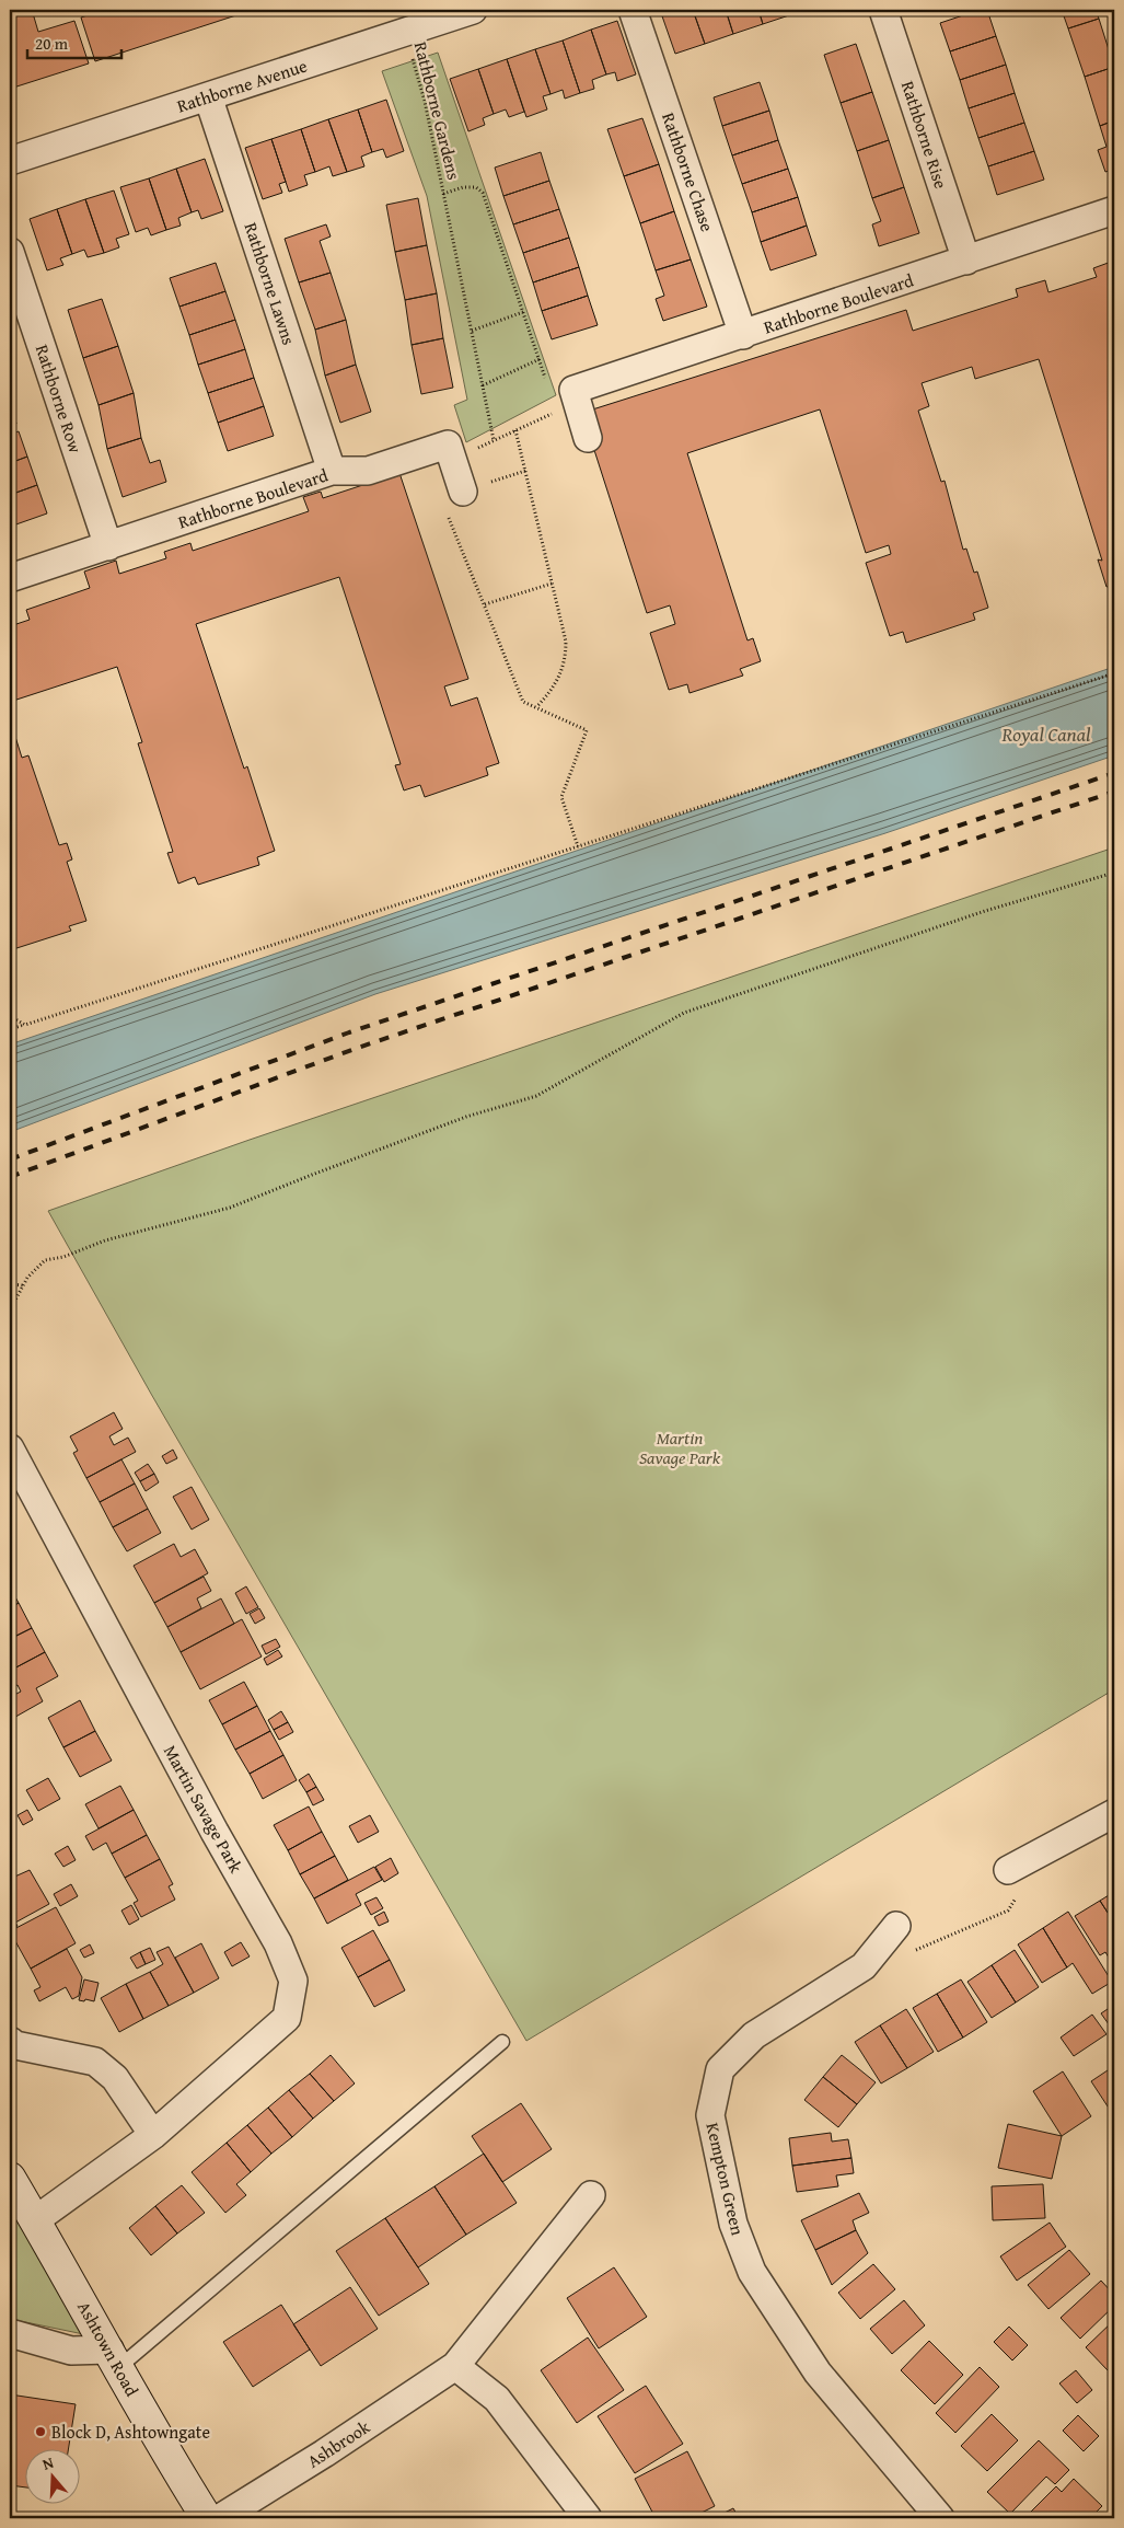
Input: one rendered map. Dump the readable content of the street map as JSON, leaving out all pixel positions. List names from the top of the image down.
{
  "streets": {
    "street": [
      "Rathborne Avenue",
      "Rathborne Rise",
      "Rathborne Chase",
      "Rathborne Lawns",
      "Rathborne Boulevard",
      "Rathborne Row",
      "Martin Savage Park",
      "Kempton Green",
      "Ashtown Road",
      "Ashbrook"
    ],
    "path": ["Rathborne Gardens"]
  },
  "crossings": [
    ["Rathborne Avenue", "Rathborne Gardens"],
    ["Rathborne Avenue", "Rathborne Lawns"],
    ["Rathborne Rise", "Rathborne Boulevard"],
    ["Rathborne Chase", "Rathborne Boulevard"],
    ["Rathborne Lawns", "Rathborne Boulevard"],
    ["Rathborne Boulevard", "Rathborne Row"],
    ["Martin Savage Park", "Ashtown Road"]
  ],
  "water": ["Royal Canal"],
  "parks": ["Martin Savage Park"],
  "places": ["Block D, Ashtowngate"],
  "scale_bar": "20 m",
  "north": "top"
}
